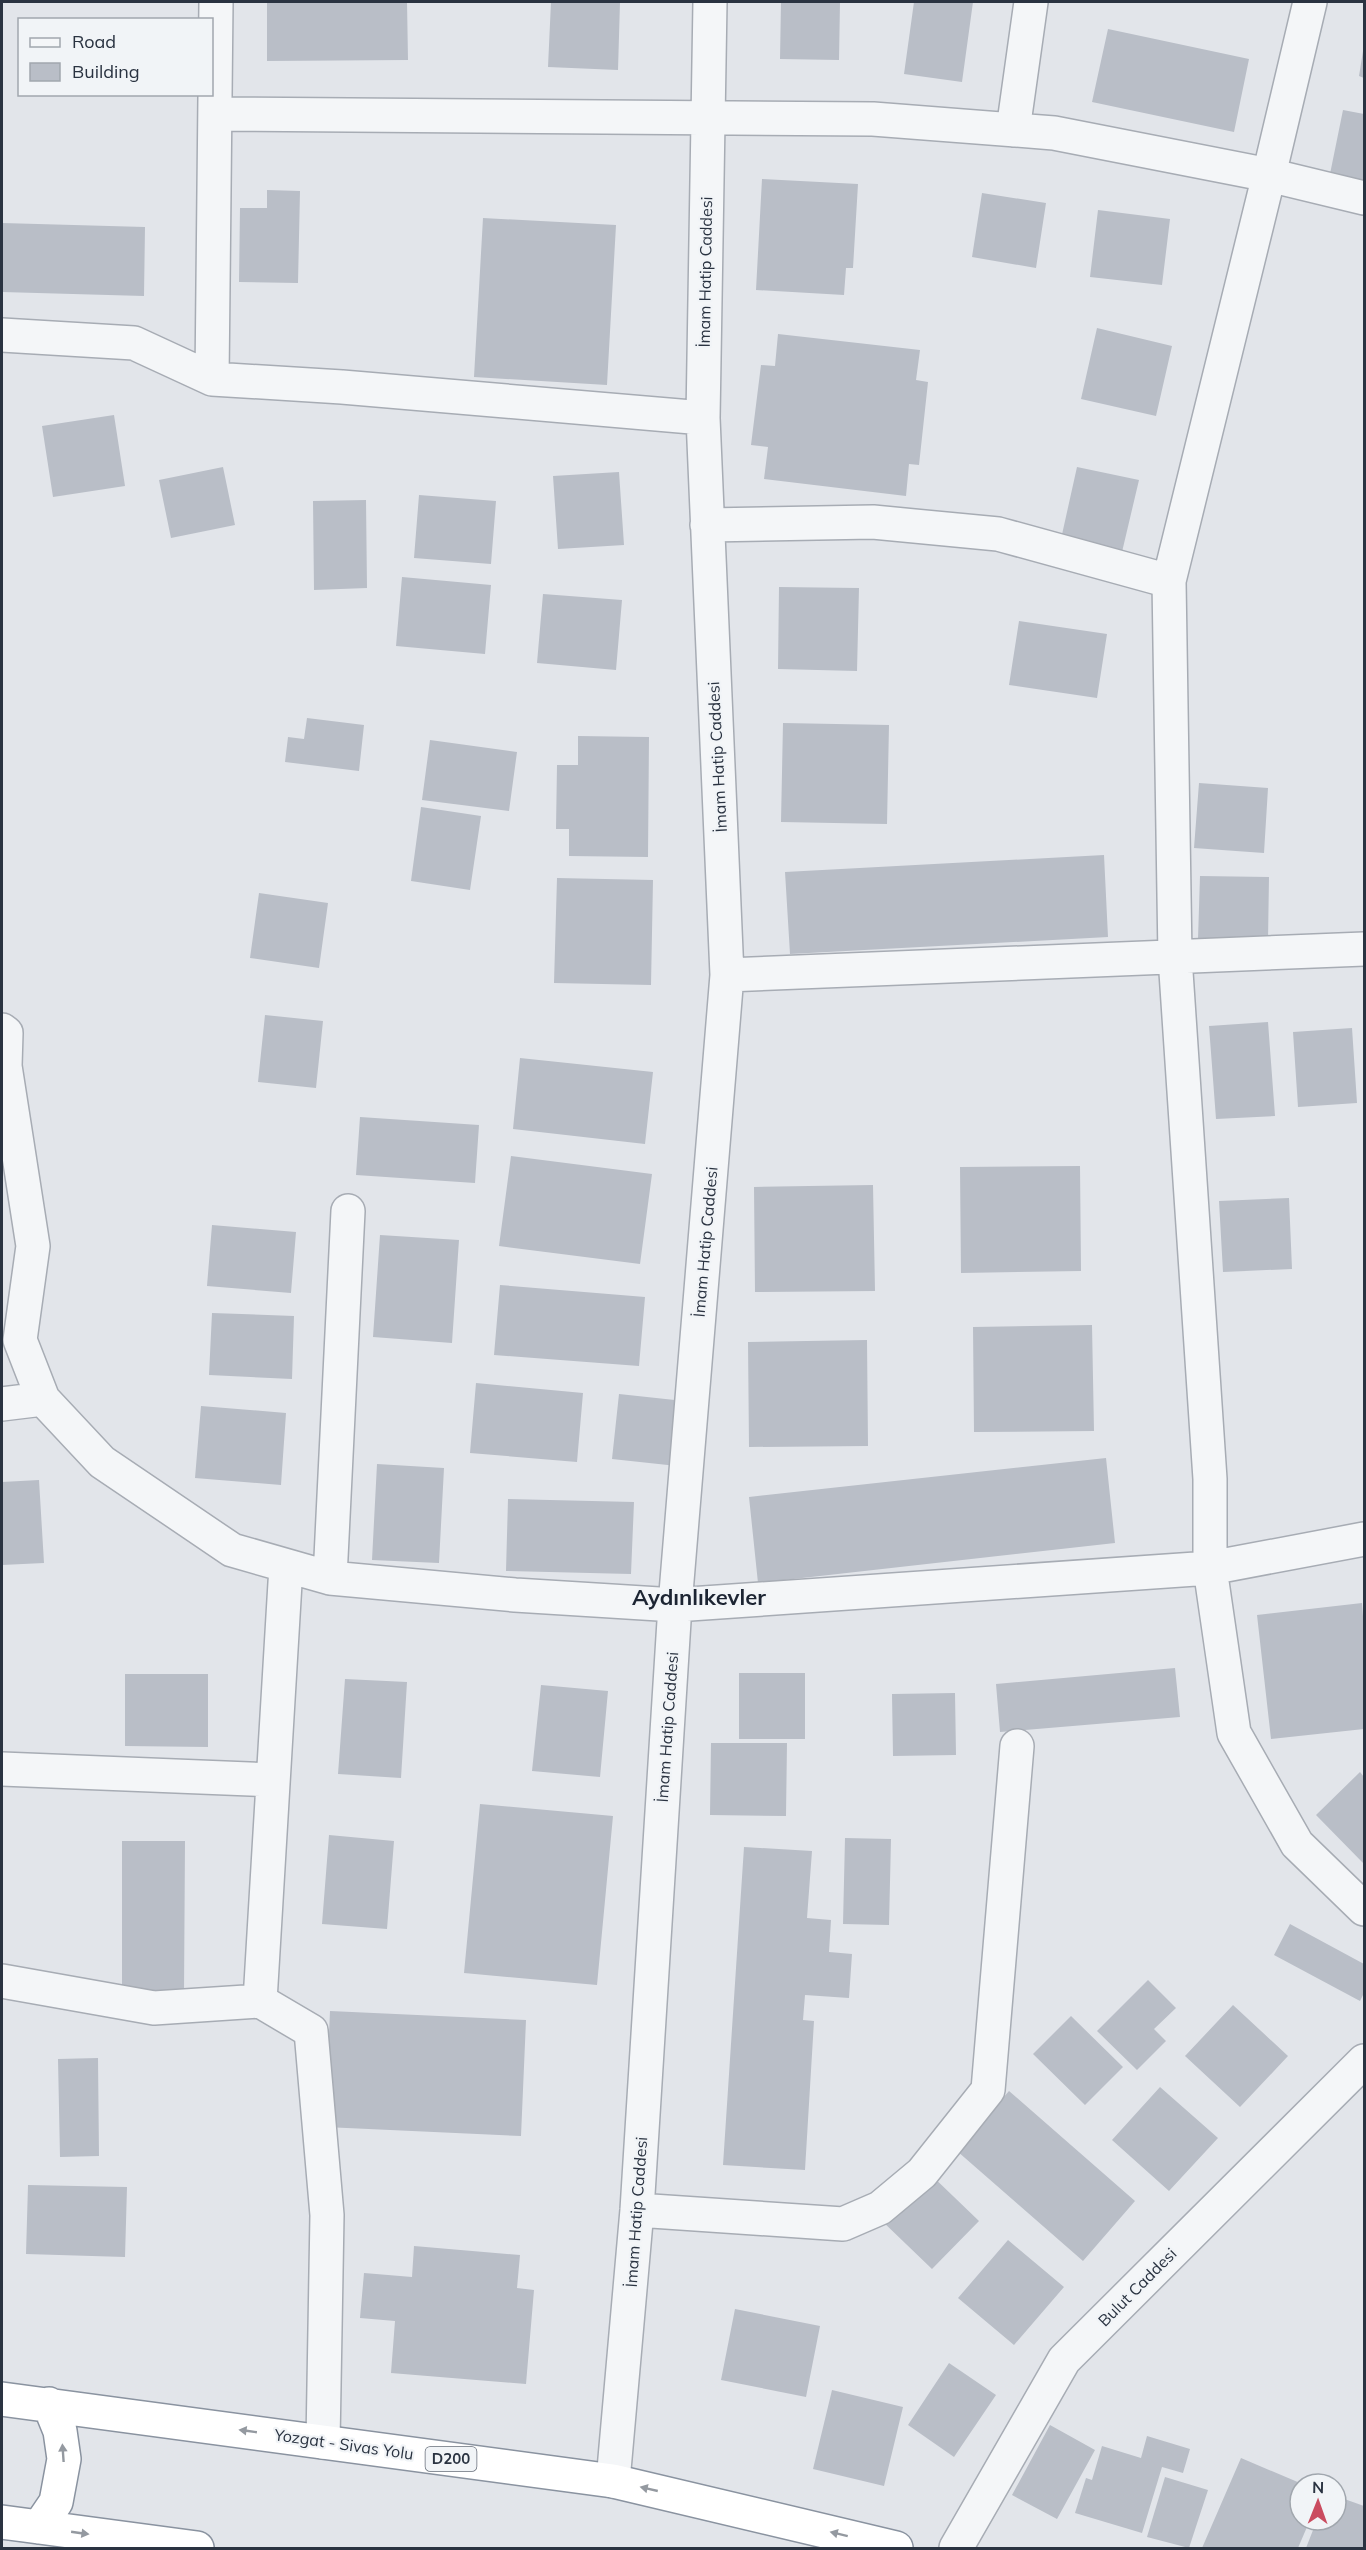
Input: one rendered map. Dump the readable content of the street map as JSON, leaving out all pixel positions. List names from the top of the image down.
{
  "streets": {
    "highway": ["Yozgat - Sivas Yolu", "D200"],
    "street": ["İmam Hatip Caddesi", "Bulut Caddesi"]
  },
  "crossings": [
    ["İmam Hatip Caddesi", "Yozgat - Sivas Yolu"]
  ],
  "one_way": ["Yozgat - Sivas Yolu"],
  "districts": ["Aydınlıkevler"],
  "legend": ["Road", "Building"],
  "north": "top"
}
